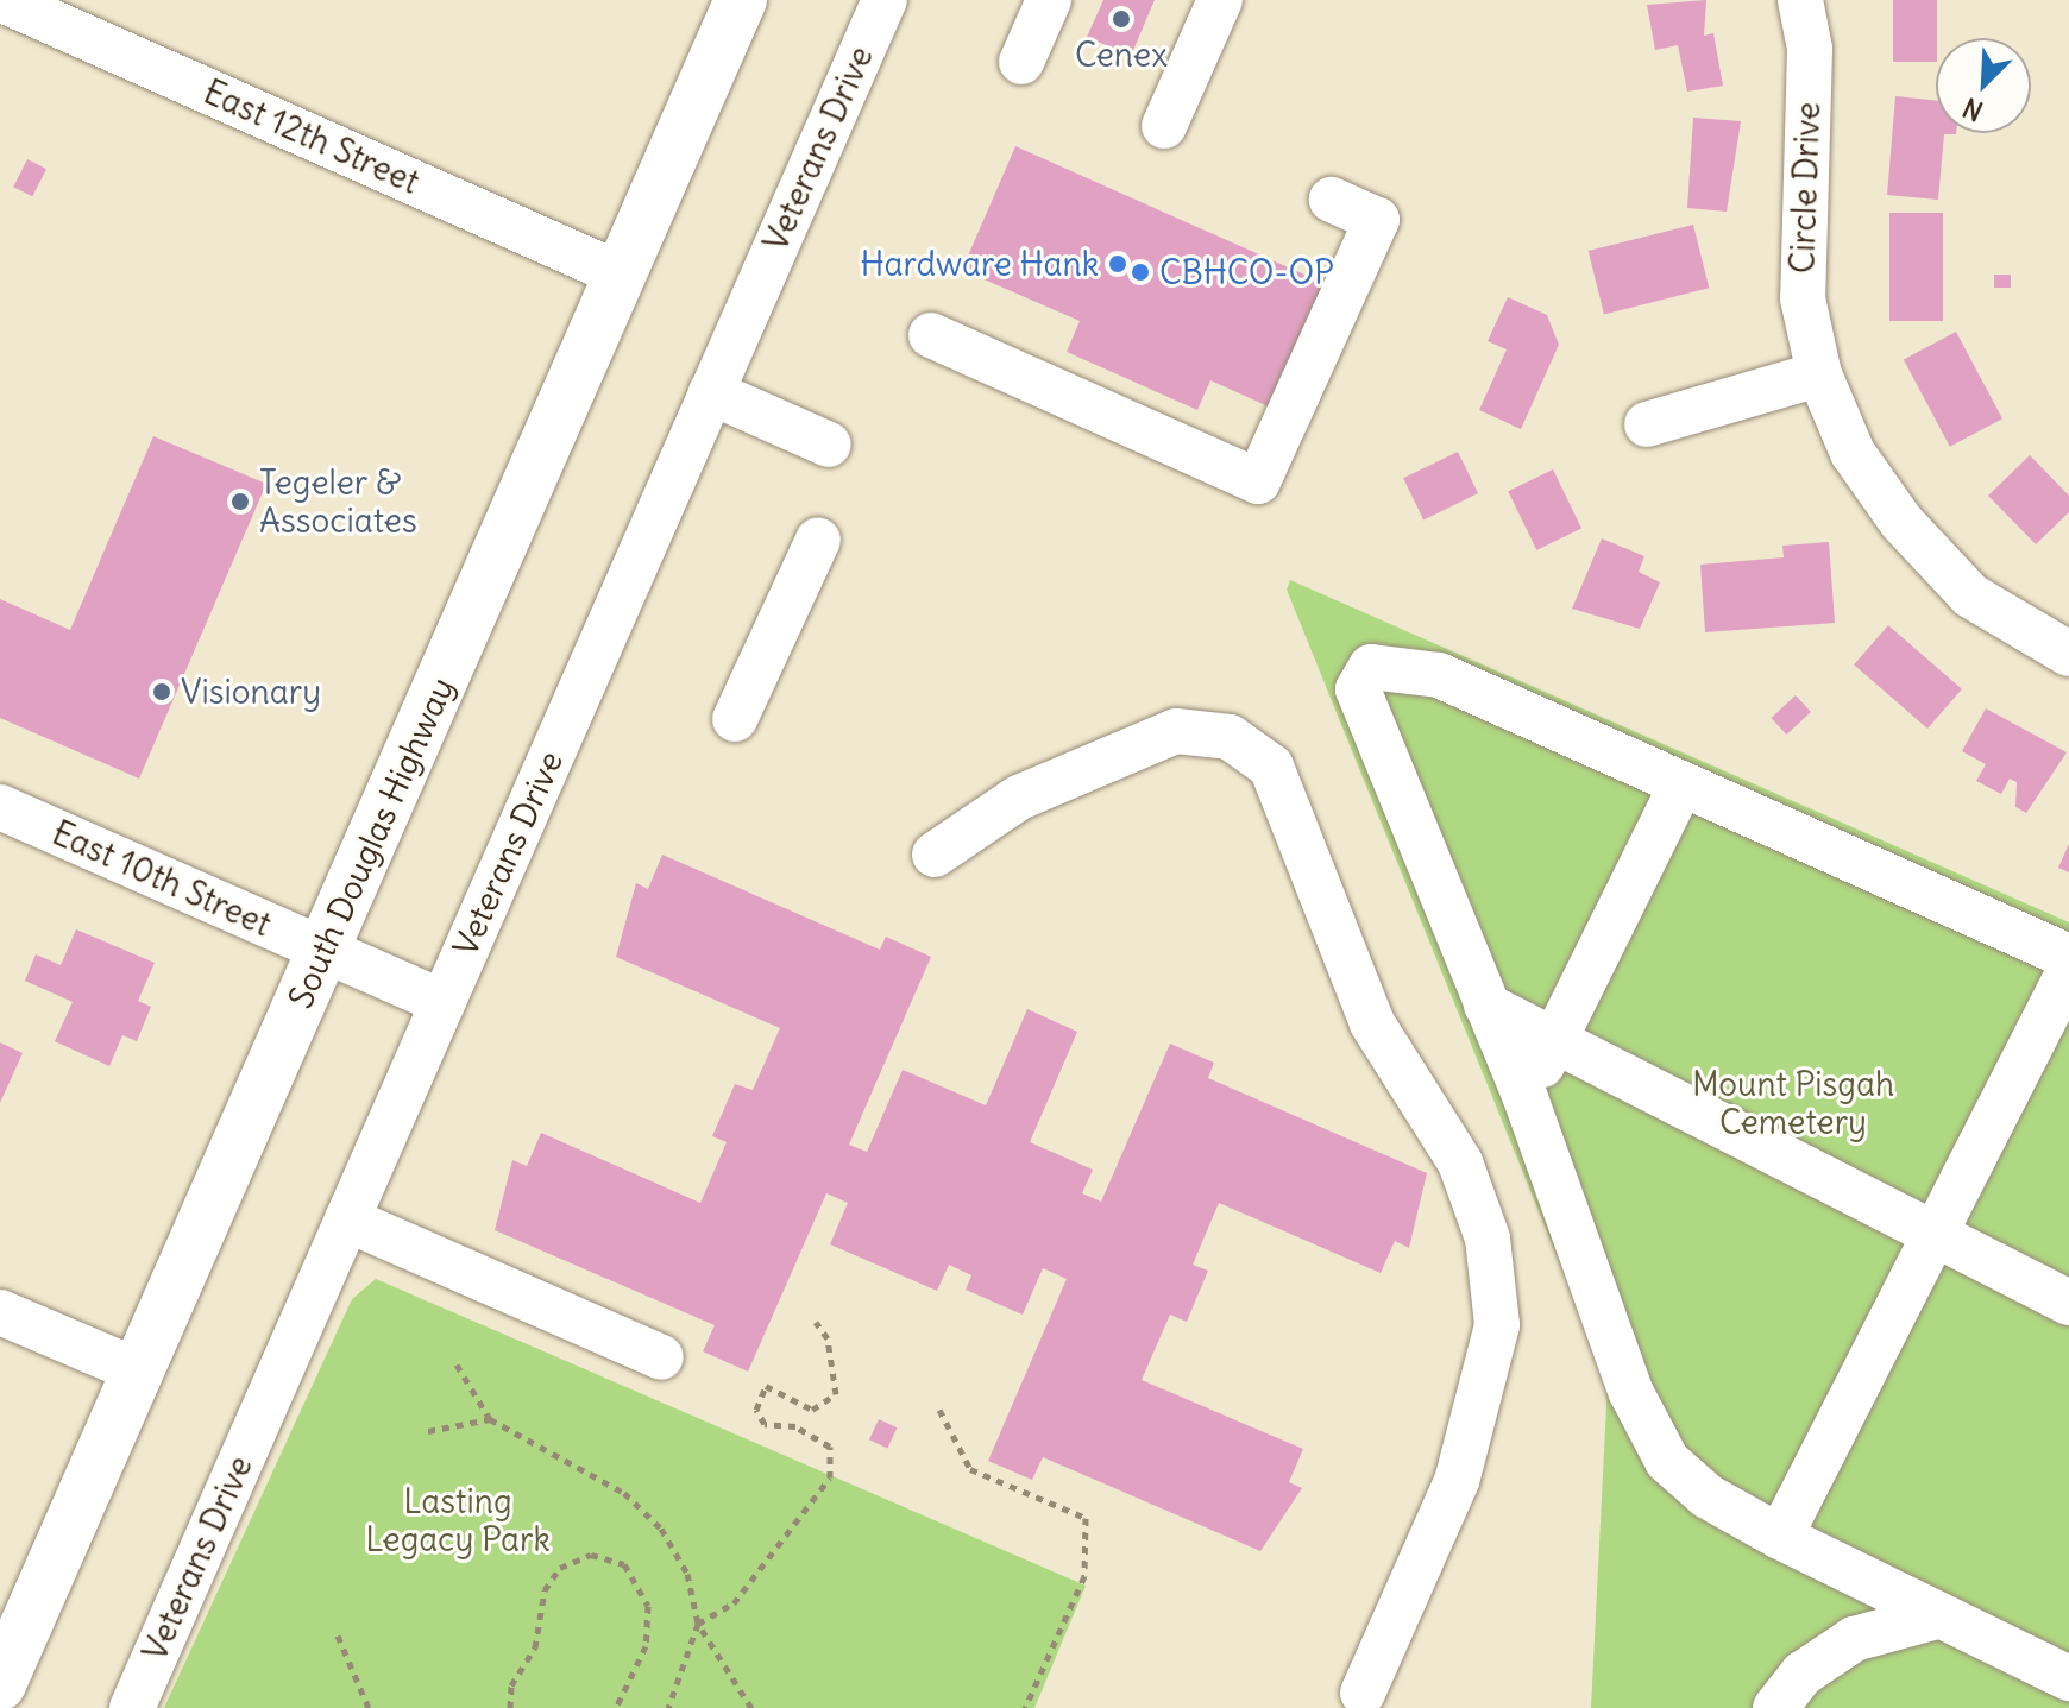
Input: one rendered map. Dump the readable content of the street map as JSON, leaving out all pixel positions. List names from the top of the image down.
{
  "streets": {
    "main road": ["South Douglas Highway"],
    "street": [
      "East 12th Street",
      "Veterans Drive",
      "Circle Drive",
      "East 10th Street"
    ]
  },
  "crossings": [
    ["East 12th Street", "South Douglas Highway"],
    ["Veterans Drive", "East 10th Street"],
    ["South Douglas Highway", "East 10th Street"]
  ],
  "parks": ["Mount Pisgah Cemetery", "Lasting Legacy Park"],
  "places": [
    "Cenex",
    "Hardware Hank",
    "CBHCO-OP",
    "Tegeler & Associates",
    "Visionary"
  ],
  "north": "bottom left"
}
